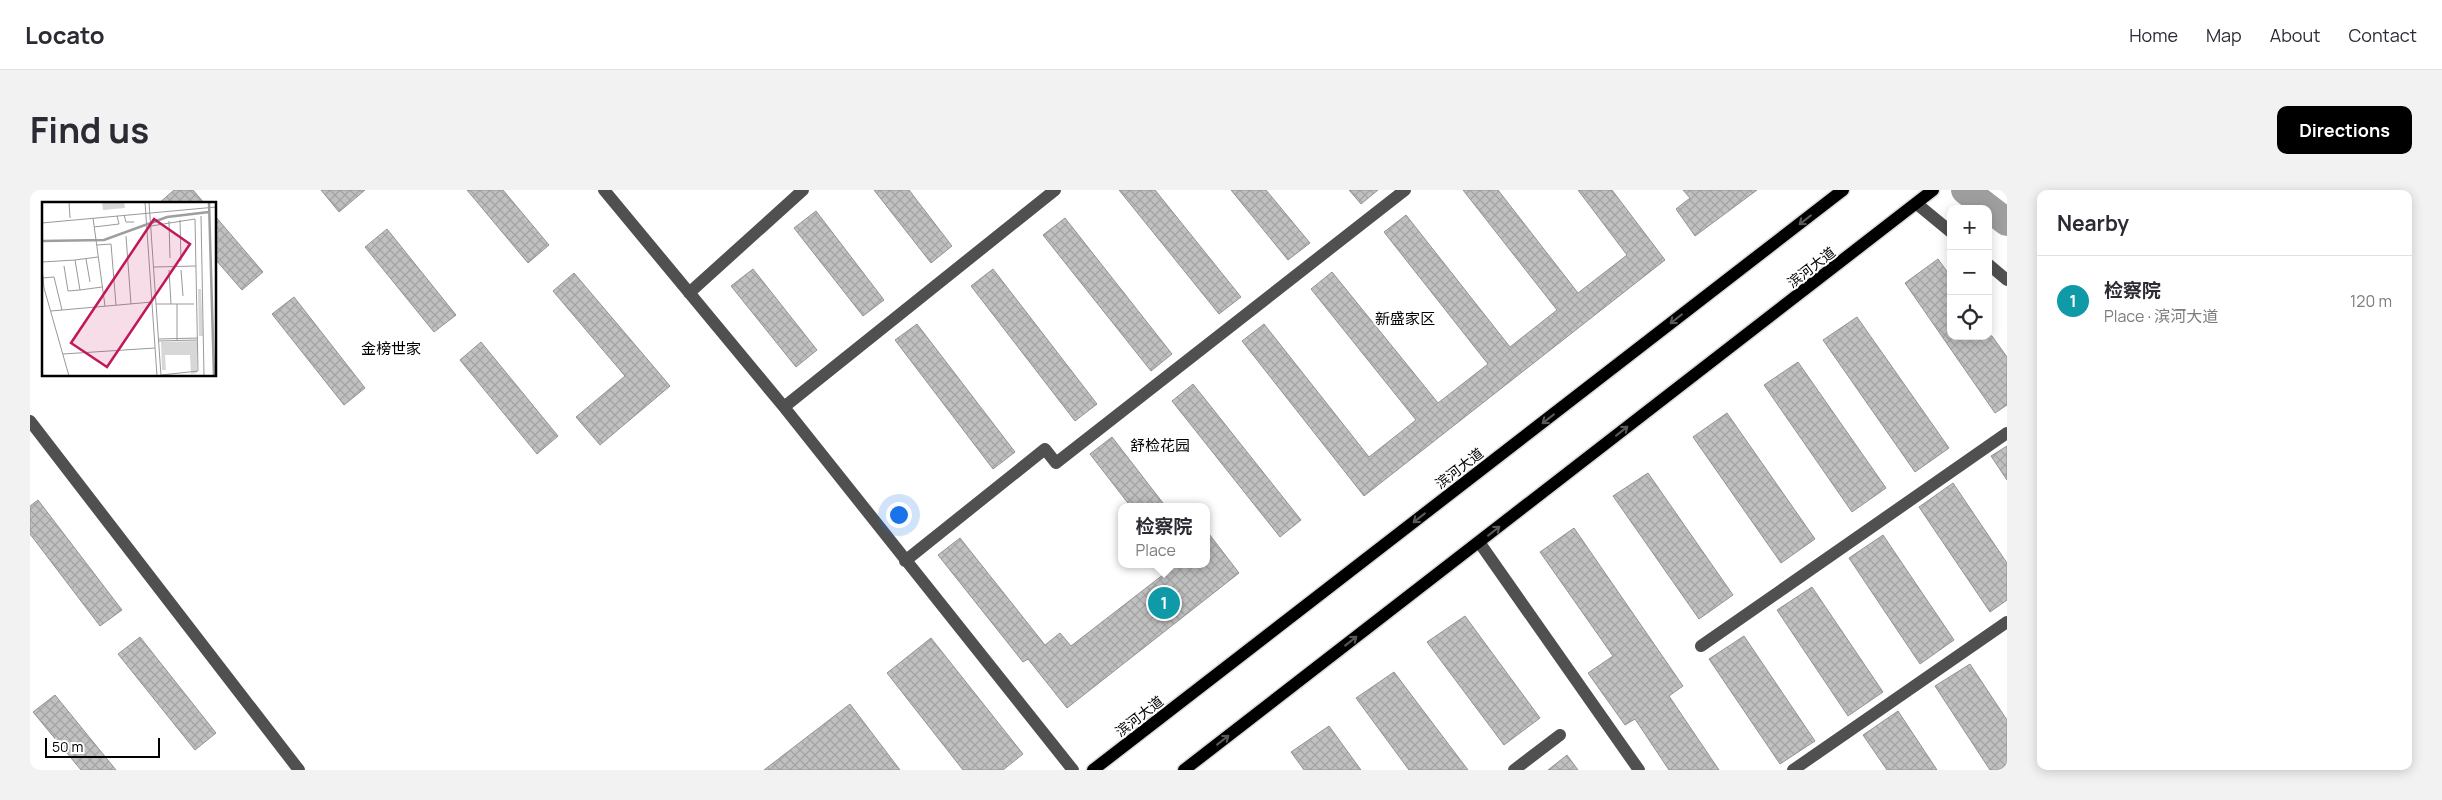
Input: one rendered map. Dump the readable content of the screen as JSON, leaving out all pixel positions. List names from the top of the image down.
{
  "streets": {
    "main road": ["滨河大道"]
  },
  "districts": ["新盛家区", "金榜世家", "舒检花园"],
  "scale_bar": "50 m",
  "page": {
    "header": "Locato",
    "nav": [
      "Home",
      "Map",
      "About",
      "Contact"
    ],
    "title": "Find us",
    "buttons": "Directions",
    "heading": "Nearby",
    "map_buttons": ["+", "−"],
    "list": [
      {
        "mark": "1",
        "name": "检察院",
        "note": "Place · 滨河大道",
        "value": "120 m"
      }
    ],
    "popup": ["检察院", "Place"],
    "pins": "1",
    "scale": "50 m"
  }
}
